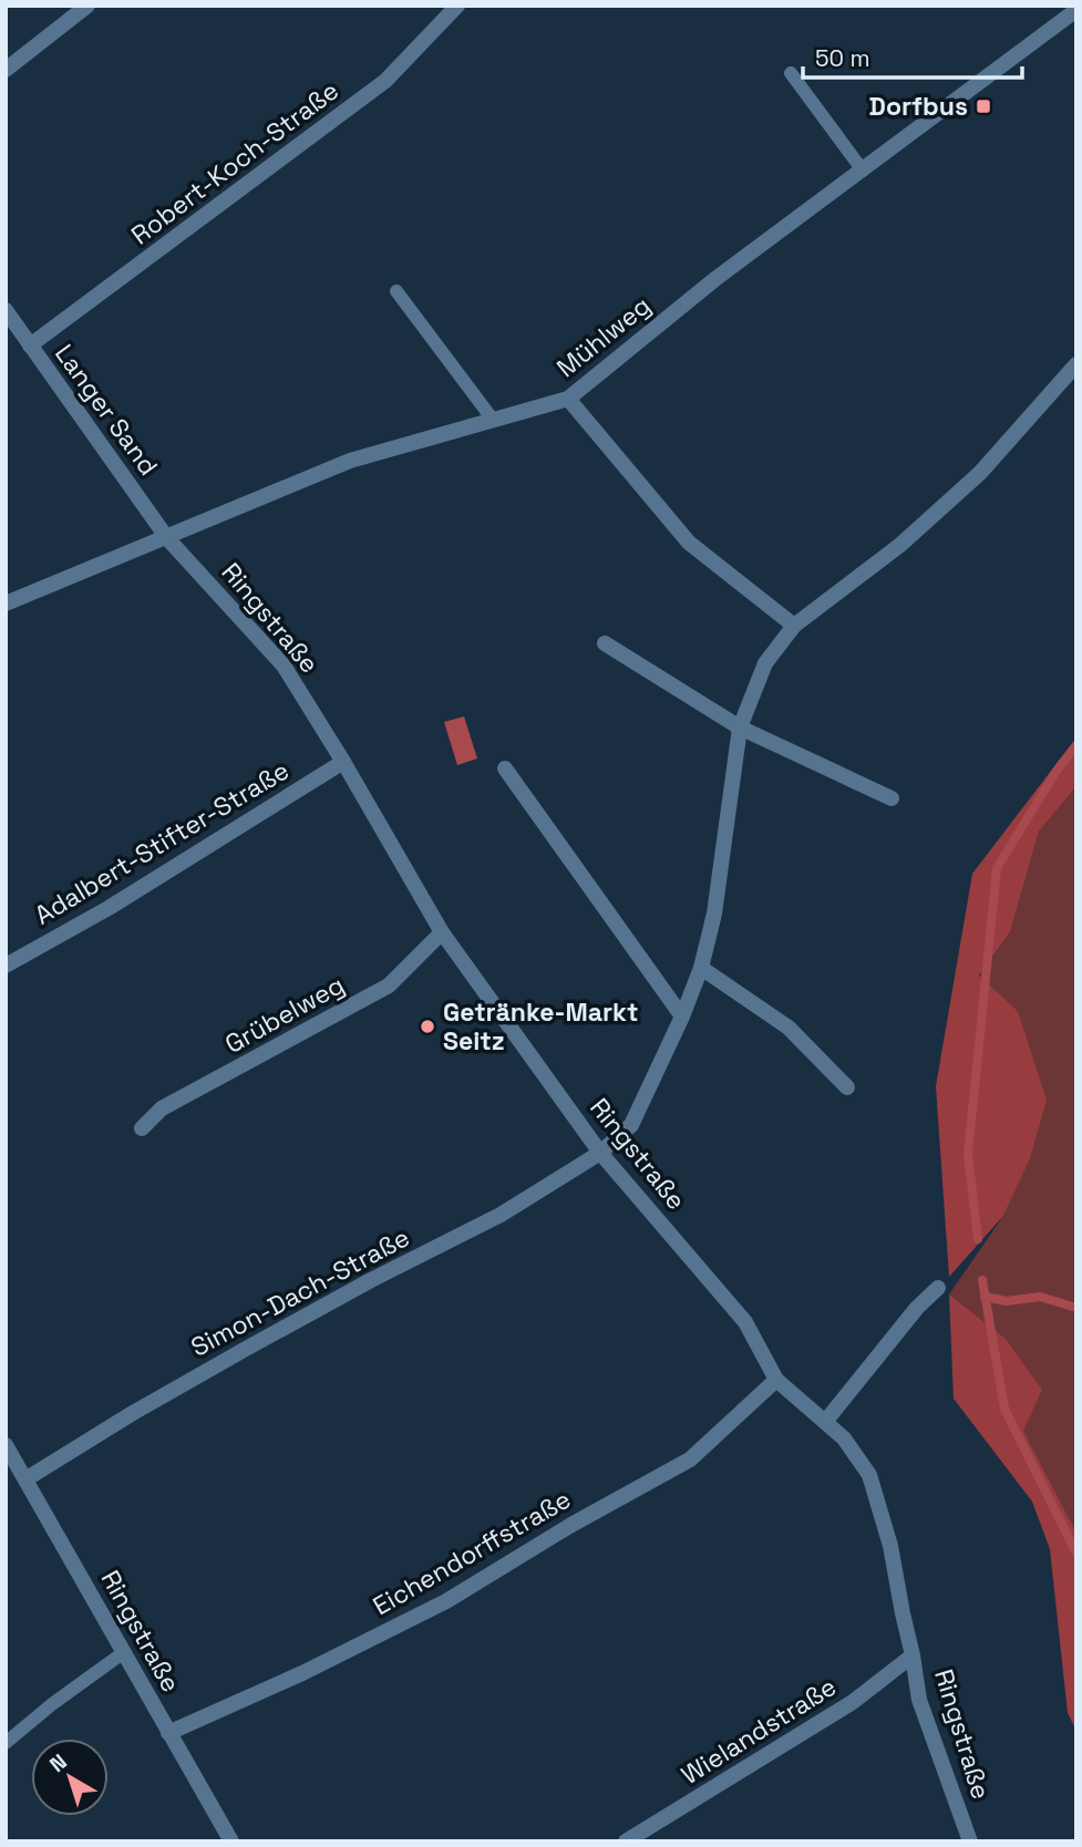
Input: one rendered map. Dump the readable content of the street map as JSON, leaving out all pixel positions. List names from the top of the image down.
{
  "streets": {
    "street": [
      "Robert-Koch-Straße",
      "Mühlweg",
      "Langer Sand",
      "Ringstraße",
      "Adalbert-Stifter-Straße",
      "Grübelweg",
      "Simon-Dach-Straße",
      "Eichendorffstraße",
      "Wielandstraße"
    ]
  },
  "crossings": [
    ["Robert-Koch-Straße", "Langer Sand"],
    ["Mühlweg", "Langer Sand"],
    ["Mühlweg", "Ringstraße"],
    ["Langer Sand", "Ringstraße"],
    ["Ringstraße", "Adalbert-Stifter-Straße"],
    ["Ringstraße", "Grübelweg"],
    ["Ringstraße", "Simon-Dach-Straße"],
    ["Ringstraße", "Eichendorffstraße"],
    ["Ringstraße", "Wielandstraße"]
  ],
  "places": {
    "transit": ["Dorfbus"],
    "other": ["Getränke-Markt Seitz"]
  },
  "scale_bar": "50 m",
  "north": "top left"
}
